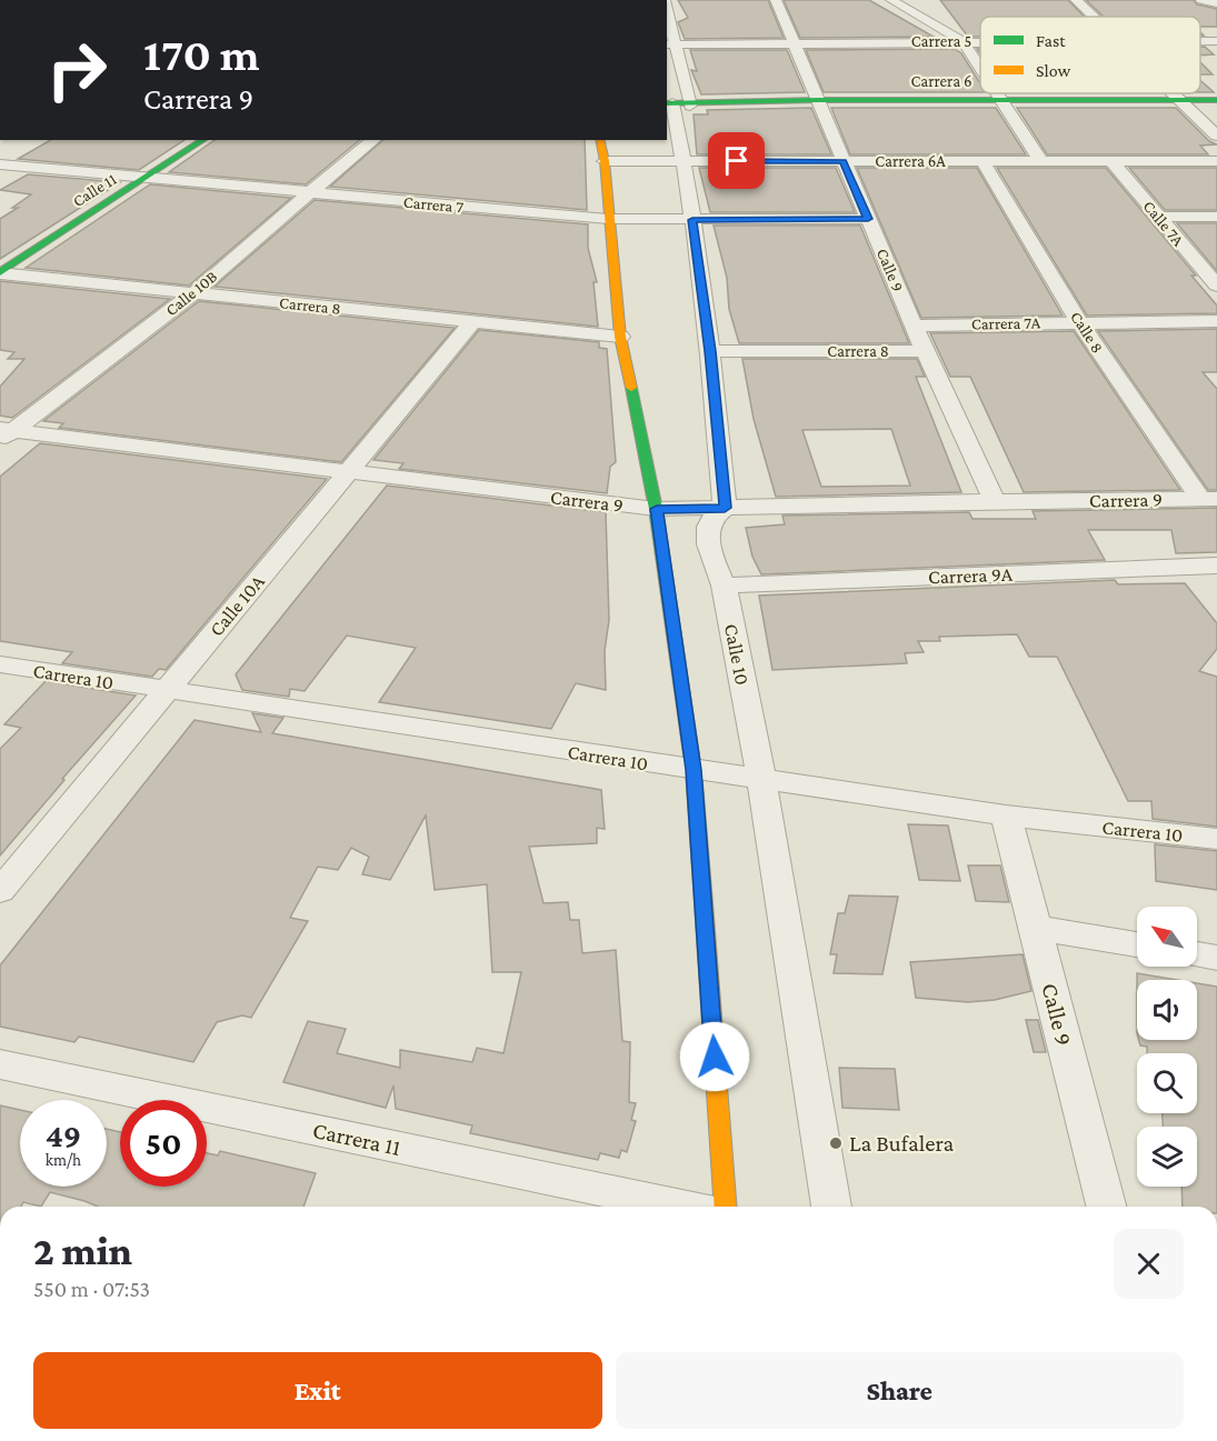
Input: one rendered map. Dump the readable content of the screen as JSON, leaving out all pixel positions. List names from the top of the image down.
{
  "streets": {
    "main road": ["Carrera 6", "Calle 11"],
    "street": [
      "Carrera 5",
      "Carrera 6A",
      "Carrera 7",
      "Calle 7A",
      "Calle 9",
      "Calle 10B",
      "Carrera 8",
      "Carrera 7A",
      "Calle 8",
      "Carrera 9",
      "Carrera 9A",
      "Calle 10A",
      "Calle 10",
      "Carrera 10",
      "Carrera 11"
    ]
  },
  "crossings": [
    ["Carrera 5", "Calle 9"],
    ["Carrera 6", "Calle 9"],
    ["Carrera 6A", "Calle 7A"],
    ["Carrera 6A", "Calle 9"],
    ["Carrera 6A", "Calle 8"],
    ["Calle 11", "Carrera 7"],
    ["Calle 11", "Carrera 8"],
    ["Carrera 7", "Calle 9"],
    ["Carrera 7", "Calle 10B"],
    ["Calle 9", "Carrera 8"],
    ["Calle 9", "Carrera 7A"],
    ["Calle 9", "Carrera 9"],
    ["Calle 9", "Carrera 10"],
    ["Calle 10B", "Carrera 8"],
    ["Calle 10B", "Carrera 9"],
    ["Carrera 8", "Calle 10A"],
    ["Carrera 7A", "Calle 8"],
    ["Calle 8", "Carrera 9"],
    ["Carrera 9", "Calle 10A"],
    ["Carrera 9", "Calle 10"],
    ["Carrera 9A", "Calle 10"],
    ["Calle 10A", "Carrera 10"],
    ["Calle 10", "Carrera 10"]
  ],
  "places": ["La Bufalera"],
  "legend": ["Fast", "Slow"],
  "north": "top left",
  "page": {
    "turn": ["170 m", "Carrera 9"],
    "speed": "49 km/h",
    "limit": "50",
    "heading": ["2 min", "550 m · 07:53"],
    "buttons": ["Exit", "Share"]
  }
}
